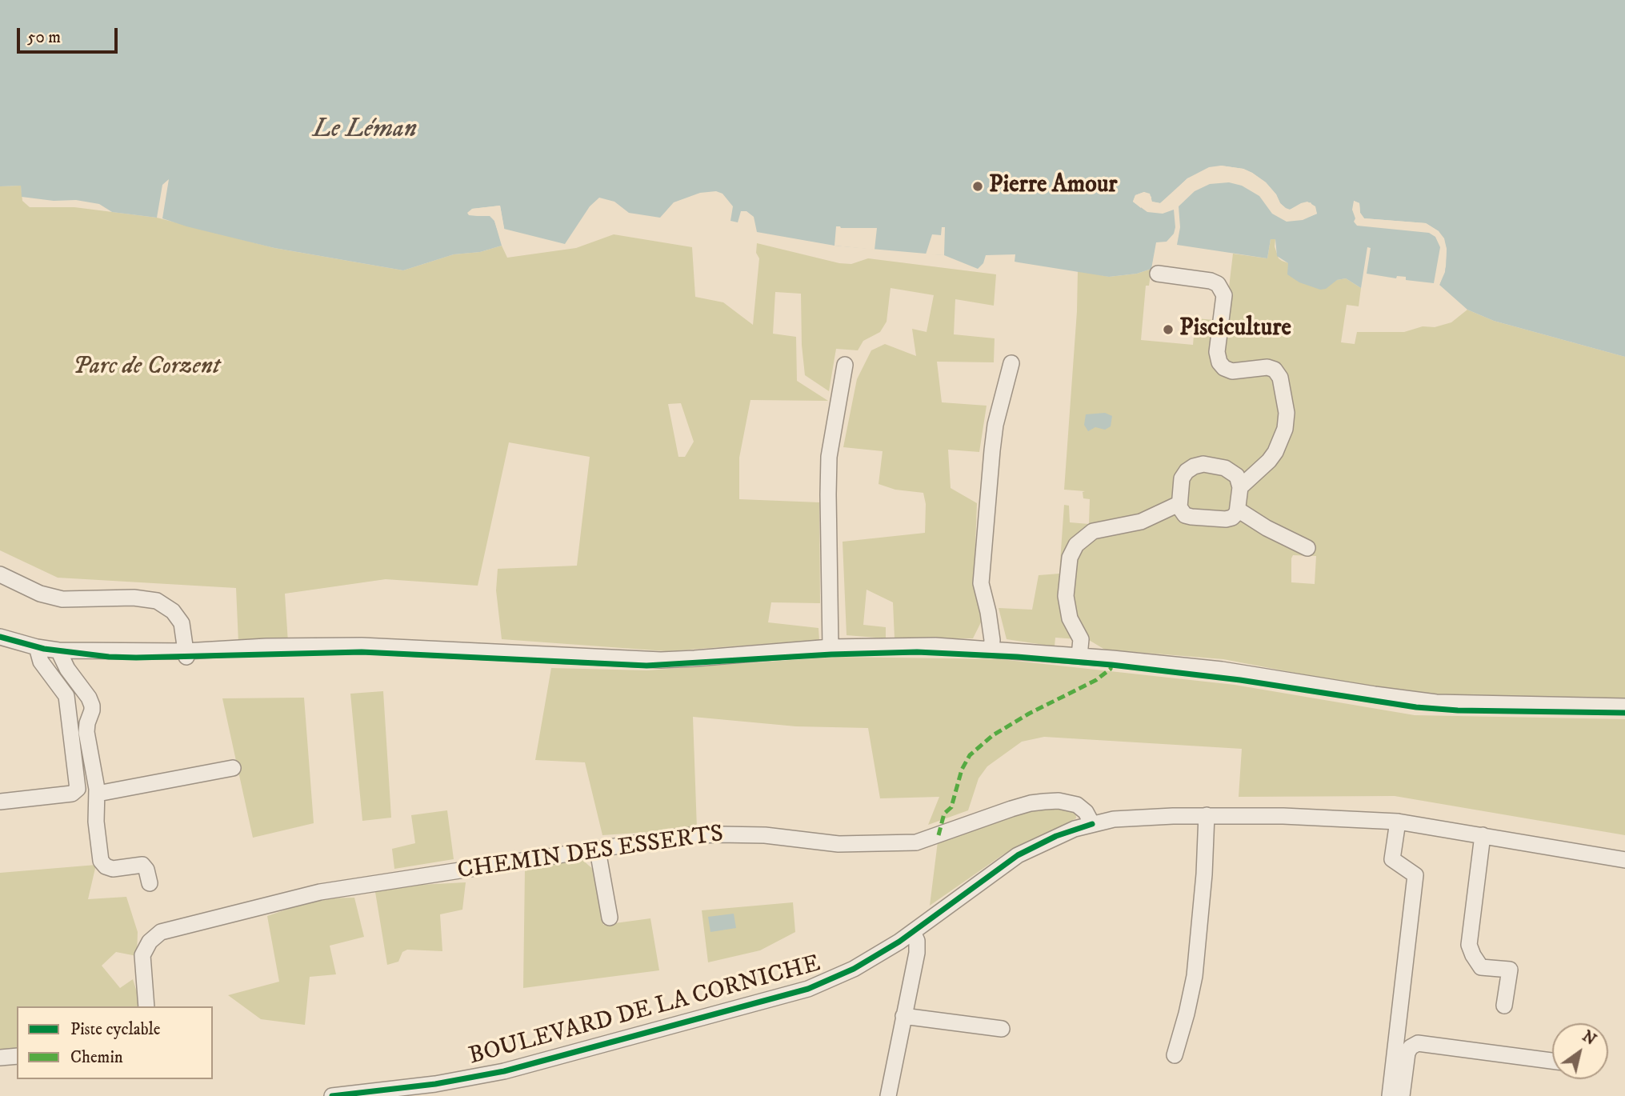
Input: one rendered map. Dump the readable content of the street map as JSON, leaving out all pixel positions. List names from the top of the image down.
{
  "streets": {
    "street": ["CHEMIN DES ESSERTS", "BOULEVARD DE LA CORNICHE"]
  },
  "crossings": [
    ["CHEMIN DES ESSERTS", "BOULEVARD DE LA CORNICHE"]
  ],
  "water": ["Le Léman"],
  "parks": ["Parc de Corzent"],
  "places": ["Pierre Amour", "Pisciculture"],
  "legend": ["Piste cyclable", "Chemin"],
  "scale_bar": "50 m",
  "north": "top right"
}
